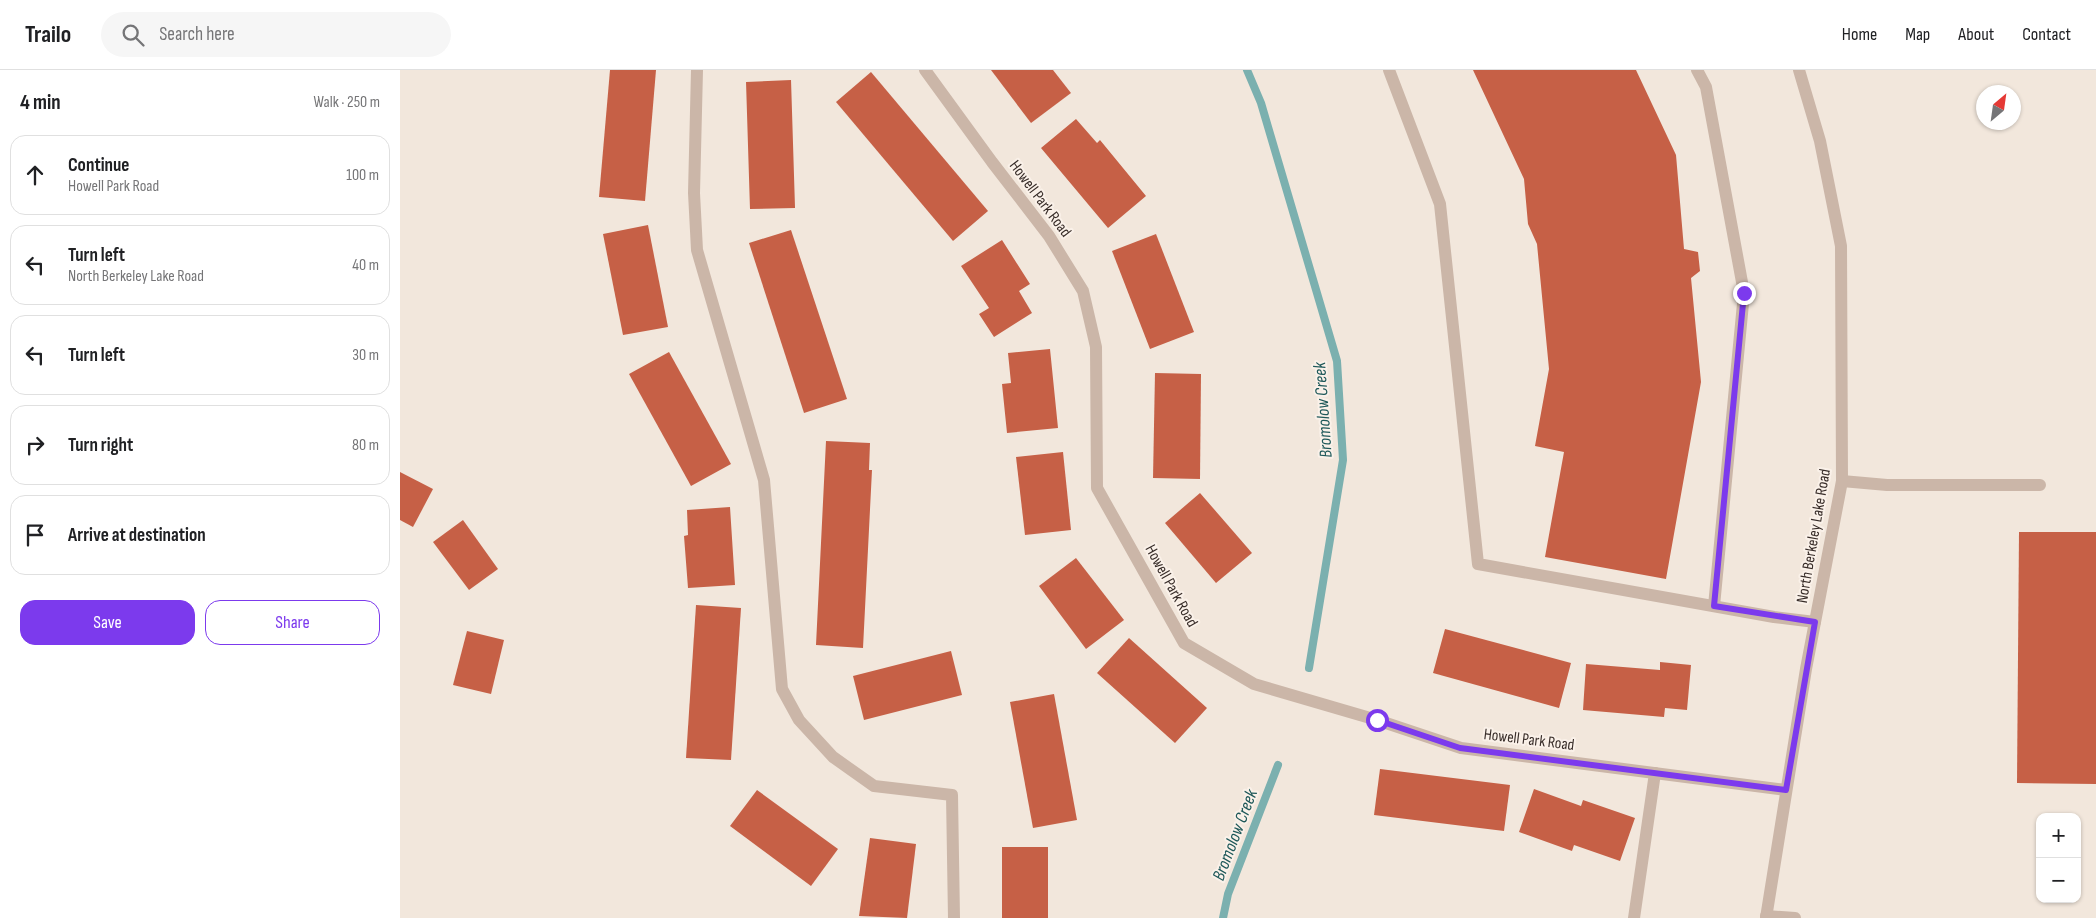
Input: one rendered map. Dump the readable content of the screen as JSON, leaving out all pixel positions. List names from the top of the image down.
{
  "streets": {
    "street": ["Howell Park Road", "North Berkeley Lake Road"]
  },
  "crossings": [
    ["Howell Park Road", "North Berkeley Lake Road"]
  ],
  "water": ["Bromolow Creek"],
  "north": "top right",
  "page": {
    "header": "Trailo",
    "search": "Search here",
    "nav": [
      "Home",
      "Map",
      "About",
      "Contact"
    ],
    "heading": ["4 min", "Walk · 250 m"],
    "list": [
      ["Continue", "Howell Park Road", "100 m"],
      ["Turn left", "North Berkeley Lake Road", "40 m"],
      ["Turn left", "30 m"],
      ["Turn right", "80 m"],
      "Arrive at destination"
    ],
    "buttons": ["Save", "Share"],
    "map_buttons": ["+", "−"]
  }
}
